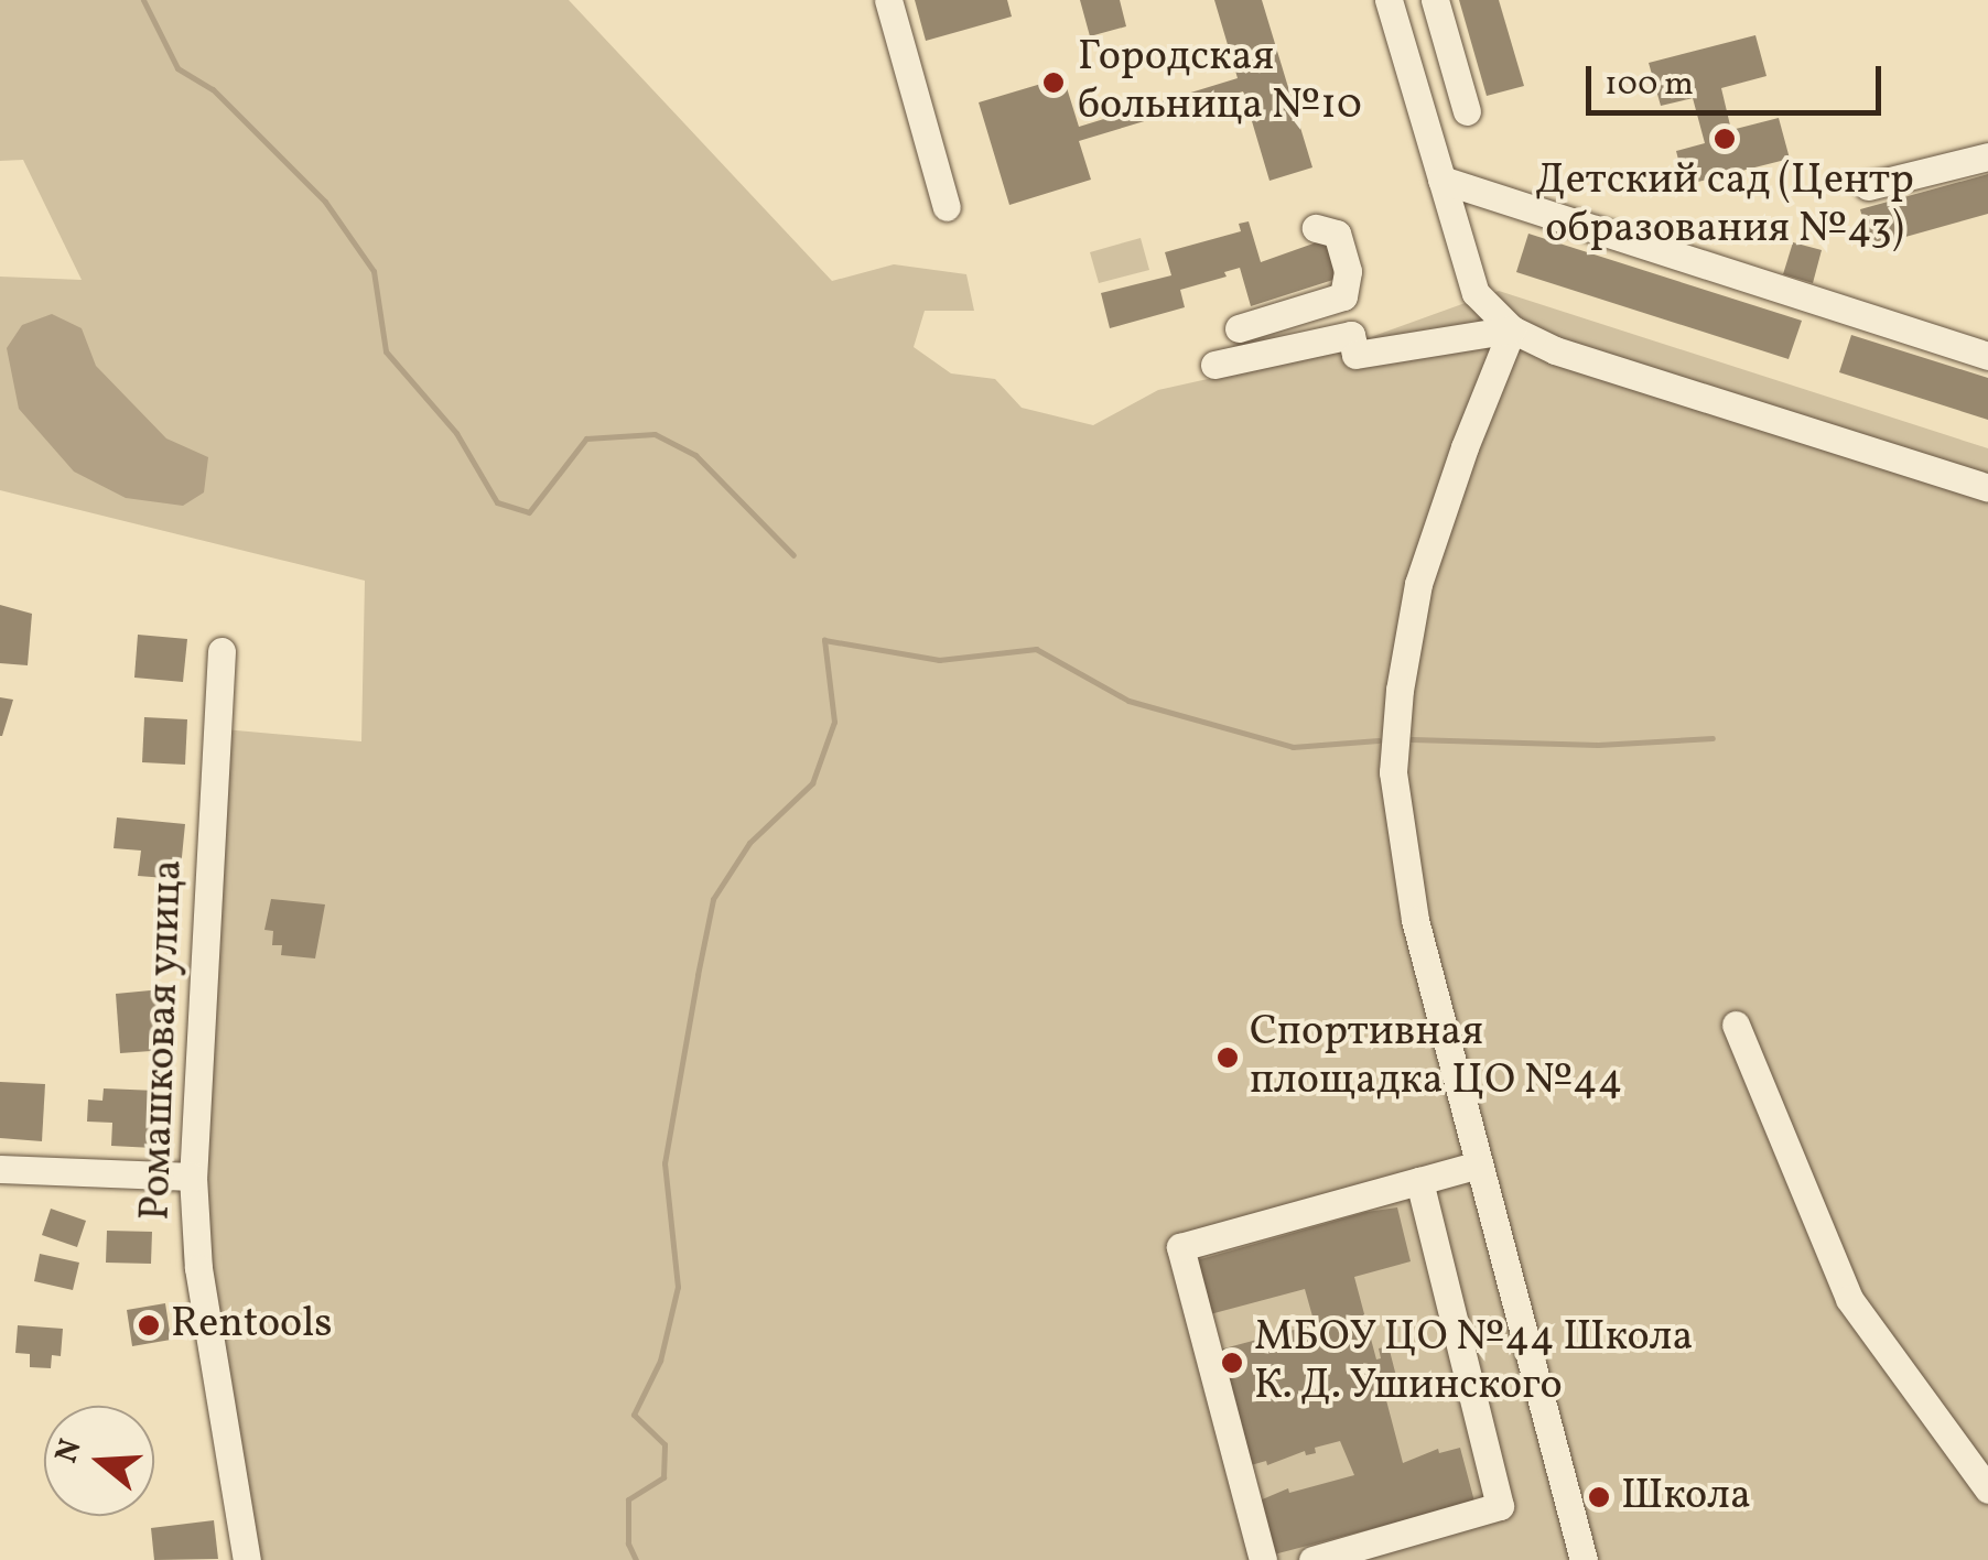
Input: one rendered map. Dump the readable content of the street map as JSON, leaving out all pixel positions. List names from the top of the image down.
{
  "streets": {
    "street": ["Ромашковая улица"]
  },
  "places": [
    "Городская больница №10",
    "Детский сад (Центр образования №43)",
    "Спортивная площадка ЦО №44",
    "Rentools",
    "МБОУ ЦО №44 Школа К. Д. Ушинского",
    "Школа"
  ],
  "scale_bar": "100 m",
  "north": "left"
}
